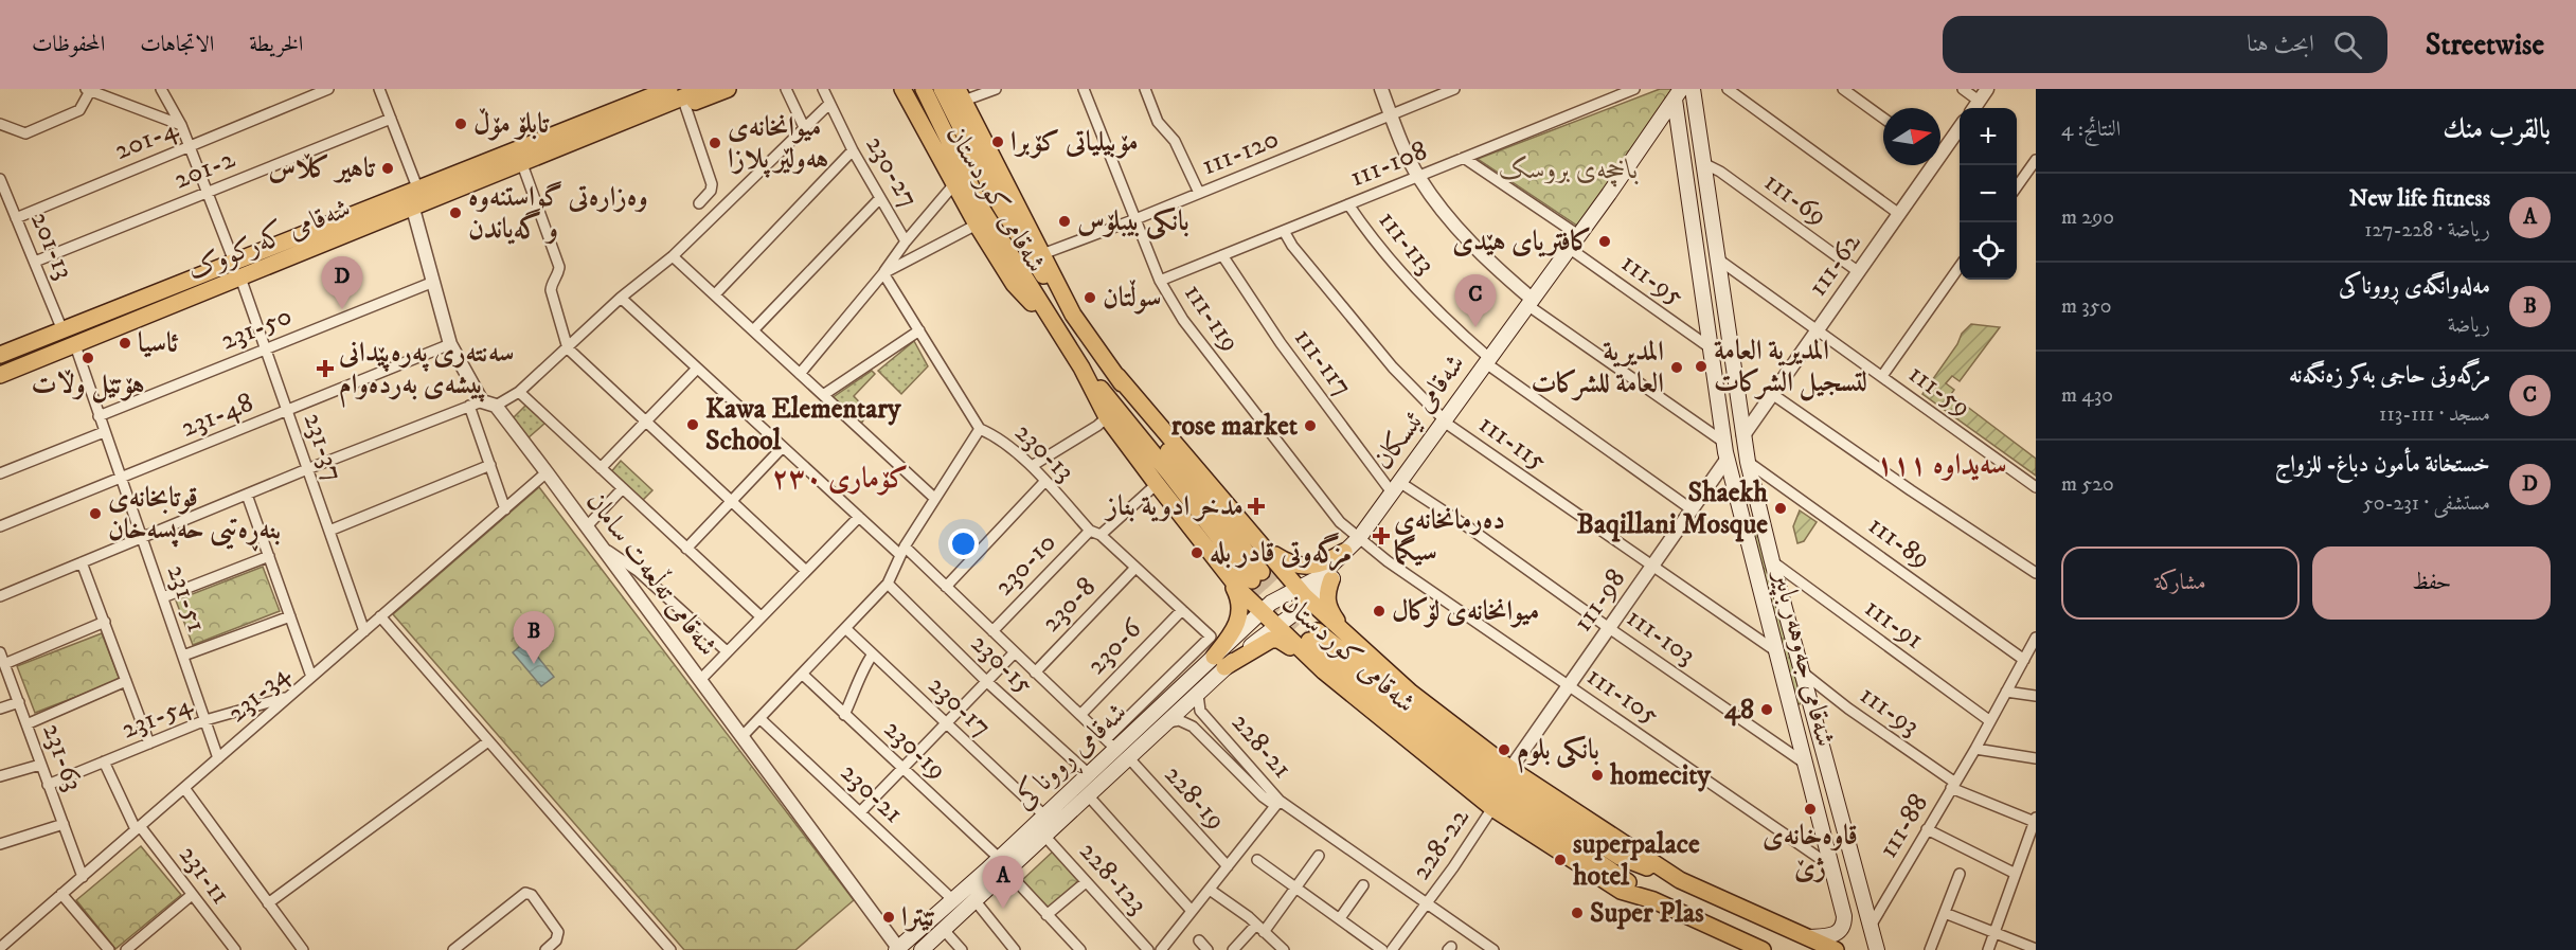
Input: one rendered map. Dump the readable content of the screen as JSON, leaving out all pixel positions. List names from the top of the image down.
{
  "streets": {
    "highway": ["شەقامی کوردستان", "شەقامی کەرکووک"],
    "main road": ["شەقامی ئیسکان", "شەقامی جەوهەر باپیر", "شەقامی ڕووناکی"],
    "street": [
      "201-4",
      "111-120",
      "111-108",
      "201-2",
      "230-27",
      "111-69",
      "111-113",
      "201-13",
      "111-62",
      "111-95",
      "111-119",
      "231-50",
      "111-117",
      "111-59",
      "231-48",
      "111-115",
      "231-37",
      "230-13",
      "111-89",
      "230-10",
      "شەقامی تەڵعەت سامان",
      "231-51",
      "111-98",
      "230-8",
      "111-91",
      "111-103",
      "230-6",
      "230-15",
      "231-34",
      "111-105",
      "230-17",
      "111-93",
      "231-54",
      "228-21",
      "230-19",
      "231-63",
      "230-21",
      "228-19",
      "111-88",
      "228-22",
      "231-11",
      "228-123"
    ]
  },
  "crossings": [
    ["201-4", "201-13"],
    ["111-120", "شەقامی کوردستان"],
    ["111-120", "111-119"],
    ["111-108", "111-113"],
    ["111-108", "111-119"],
    ["111-108", "111-117"],
    ["111-108", "111-115"],
    ["201-2", "201-13"],
    ["شەقامی کوردستان", "شەقامی ئیسکان"],
    ["شەقامی کوردستان", "111-98"],
    ["شەقامی کوردستان", "شەقامی جەوهەر باپیر"],
    ["شەقامی کوردستان", "شەقامی ڕووناکی"],
    ["شەقامی کوردستان", "228-22"],
    ["111-69", "111-62"],
    ["111-69", "شەقامی جەوهەر باپیر"],
    ["شەقامی کەرکووک", "201-13"],
    ["شەقامی کەرکووک", "231-37"],
    ["شەقامی کەرکووک", "231-51"],
    ["111-113", "شەقامی ئیسکان"],
    ["111-113", "111-98"],
    ["111-62", "111-59"],
    ["111-62", "شەقامی جەوهەر باپیر"],
    ["111-95", "شەقامی ئیسکان"],
    ["111-95", "شەقامی جەوهەر باپیر"],
    ["111-119", "شەقامی ئیسکان"],
    ["111-119", "111-105"],
    ["231-50", "231-37"],
    ["231-50", "231-51"],
    ["111-117", "شەقامی ئیسکان"],
    ["111-117", "111-103"],
    ["111-59", "شەقامی جەوهەر باپیر"],
    ["شەقامی ئیسکان", "111-115"],
    ["شەقامی ئیسکان", "111-103"],
    ["شەقامی ئیسکان", "شەقامی جەوهەر باپیر"],
    ["شەقامی ئیسکان", "111-105"],
    ["شەقامی ئیسکان", "شەقامی ڕووناکی"],
    ["231-48", "231-37"],
    ["231-48", "231-51"],
    ["111-115", "111-98"],
    ["111-115", "شەقامی جەوهەر باپیر"],
    ["231-37", "231-34"],
    ["230-13", "230-10"],
    ["230-13", "230-8"],
    ["230-13", "230-6"],
    ["230-13", "شەقامی ڕووناکی"],
    ["111-89", "شەقامی جەوهەر باپیر"],
    ["111-89", "111-88"],
    ["شەقامی تەڵعەت سامان", "231-34"],
    ["شەقامی تەڵعەت سامان", "شەقامی ڕووناکی"],
    ["231-51", "231-34"],
    ["231-51", "231-54"],
    ["111-98", "111-103"],
    ["111-98", "شەقامی جەوهەر باپیر"],
    ["111-98", "111-105"],
    ["111-91", "شەقامی جەوهەر باپیر"],
    ["111-91", "111-88"],
    ["111-103", "شەقامی جەوهەر باپیر"],
    ["شەقامی جەوهەر باپیر", "111-105"],
    ["شەقامی جەوهەر باپیر", "111-93"],
    ["شەقامی جەوهەر باپیر", "111-88"],
    ["230-15", "شەقامی ڕووناکی"],
    ["231-34", "231-54"],
    ["231-34", "231-63"],
    ["231-34", "231-11"],
    ["230-17", "شەقامی ڕووناکی"],
    ["111-93", "111-88"],
    ["231-54", "231-63"],
    ["231-54", "231-11"],
    ["228-21", "شەقامی ڕووناکی"],
    ["230-19", "شەقامی ڕووناکی"],
    ["شەقامی ڕووناکی", "230-21"],
    ["شەقامی ڕووناکی", "228-19"],
    ["شەقامی ڕووناکی", "228-123"]
  ],
  "districts": ["سەیداوە ١١١", "کۆماری ٢٣٠"],
  "parks": ["باخچەی بروسک"],
  "places": {
    "other": [
      "تابلۆ مۆڵ",
      "مۆبیلیاتی کۆبرا",
      "میوانخانەی هەولێر پلازا",
      "تاهیر کڵاس",
      "وەزارەتی گواستنەوە و گەیاندن",
      "بانکی بیبلۆس",
      "کافتریای هێدی",
      "سوڵتان",
      "ئاسیا",
      "هۆتێل وڵات",
      "المديرية العامة لتسجيل الشركات",
      "المديرية العامة للشركات",
      "Kawa Elementary School",
      "rose market",
      "Shaekh Baqillani Mosque",
      "قوتابخانەی بنەڕەتیی حەپسەخان",
      "مزگەوتی قادر بلە",
      "میوانخانەی لۆکال",
      "48",
      "بانکی بلوم",
      "homecity",
      "قاوەخانەی ژێ",
      "superpalace hotel",
      "Super Plas",
      "تێترا"
    ],
    "health": ["سەنتەری پەرەپێدانی پیشەی بەردەوام", "مدخر ادوية بناز", "دەرمانخانەی سیگما"]
  },
  "north": "right",
  "page": {
    "header": "Streetwise",
    "search": "ابحث هنا",
    "nav": ["الخريطة", "الاتجاهات", "المحفوظات"],
    "heading": ["بالقرب منك", "النتائج: 4"],
    "map_buttons": ["+", "−"],
    "list": [
      {
        "mark": "A",
        "name": "New life fitness",
        "note": "رياضة · 228-127",
        "value": "290 m"
      },
      {
        "mark": "B",
        "name": "مەلەوانگەی ڕووناکی",
        "note": "رياضة",
        "value": "350 m"
      },
      {
        "mark": "C",
        "name": "مزگەوتی حاجی بەکر زەنگەنە",
        "note": "مسجد · 111-113",
        "value": "430 m"
      },
      {
        "mark": "D",
        "name": "خستخانة مأمون دباغ- للزواج",
        "note": "مستشفى · 231-50",
        "value": "520 m"
      }
    ],
    "pins": [
      "D",
      "C",
      "B",
      "A"
    ],
    "buttons": ["حفظ", "مشاركة"]
  }
}
